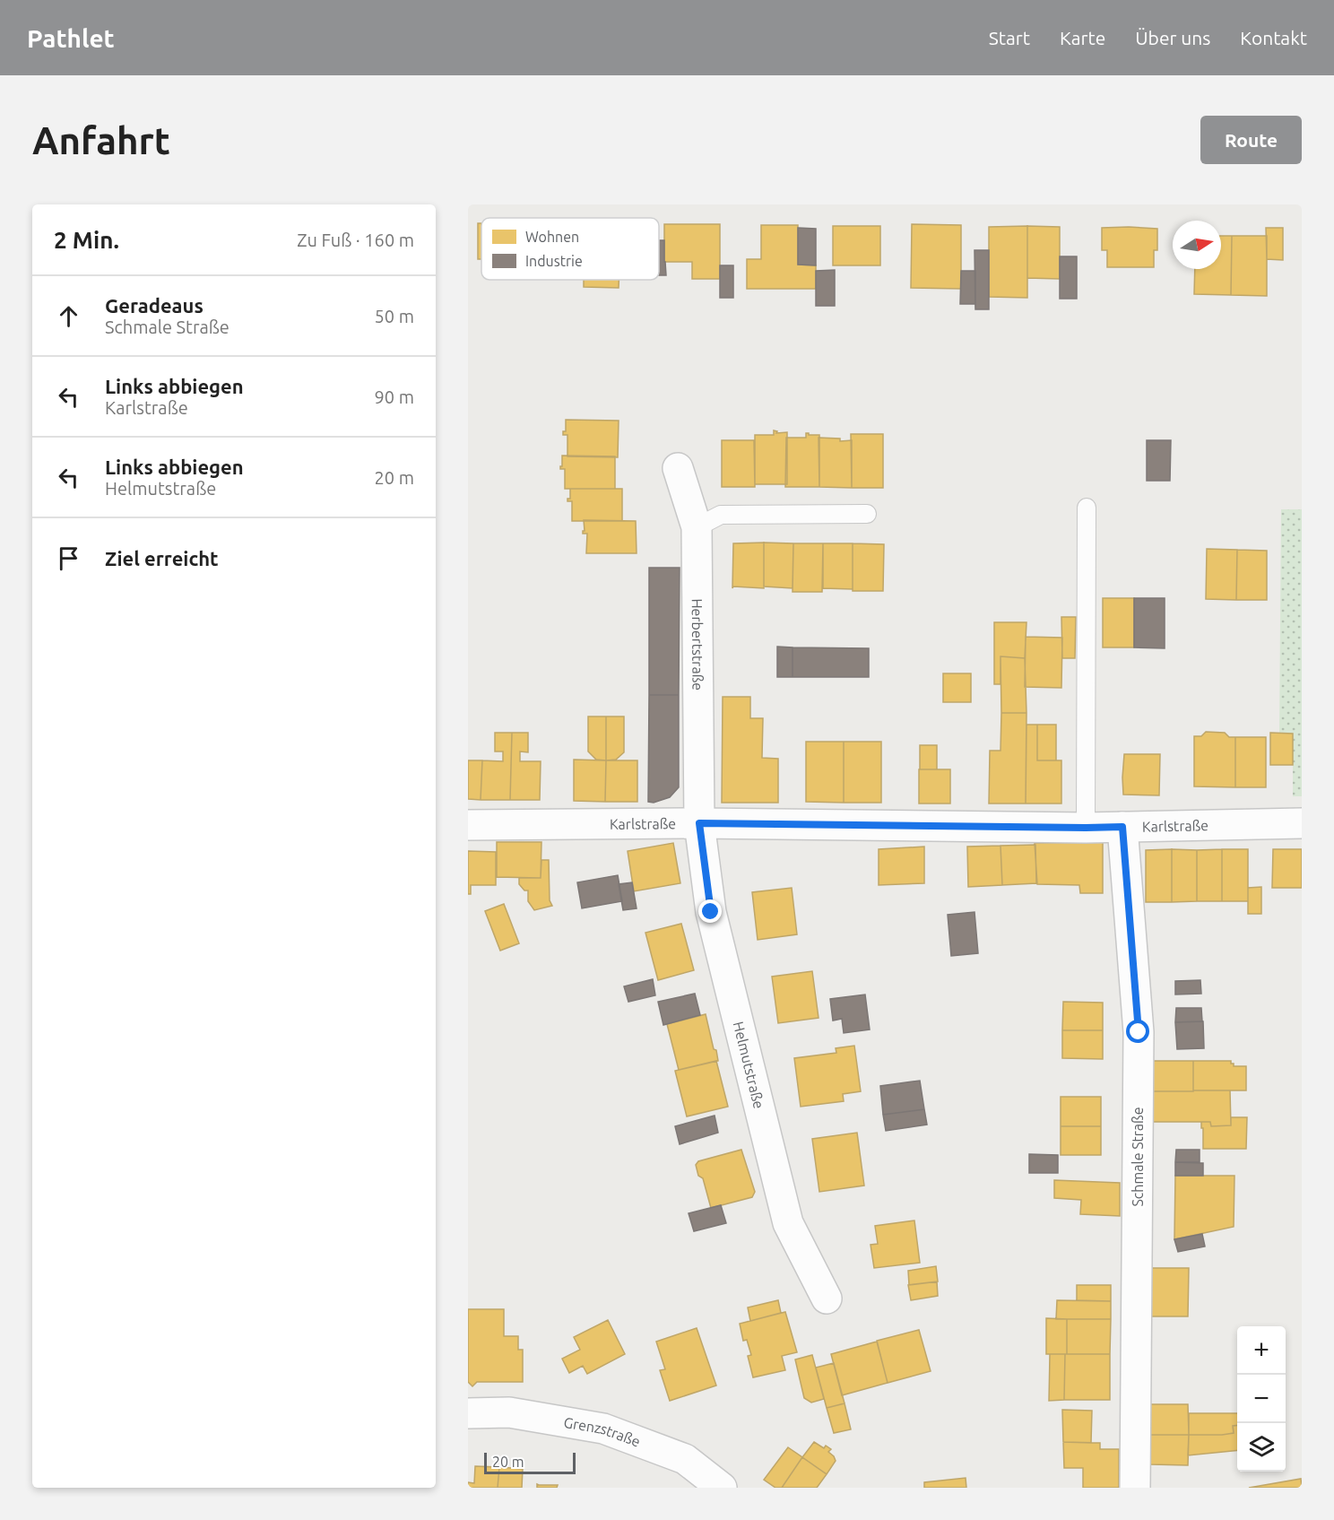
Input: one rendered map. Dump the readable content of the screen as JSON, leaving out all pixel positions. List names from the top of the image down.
{
  "streets": {
    "street": [
      "Herbertstraße",
      "Karlstraße",
      "Helmutstraße",
      "Schmale Straße",
      "Grenzstraße"
    ]
  },
  "crossings": [
    ["Herbertstraße", "Karlstraße"],
    ["Herbertstraße", "Helmutstraße"],
    ["Karlstraße", "Helmutstraße"],
    ["Karlstraße", "Schmale Straße"]
  ],
  "legend": ["Wohnen", "Industrie"],
  "scale_bar": "20 m",
  "north": "right",
  "page": {
    "header": "Pathlet",
    "nav": [
      "Start",
      "Karte",
      "Über uns",
      "Kontakt"
    ],
    "buttons": "Route",
    "title": "Anfahrt",
    "heading": ["2 Min.", "Zu Fuß · 160 m"],
    "list": [
      ["Geradeaus", "Schmale Straße", "50 m"],
      ["Links abbiegen", "Karlstraße", "90 m"],
      ["Links abbiegen", "Helmutstraße", "20 m"],
      "Ziel erreicht"
    ],
    "map_buttons": ["+", "−"],
    "scale": "20 m"
  }
}
